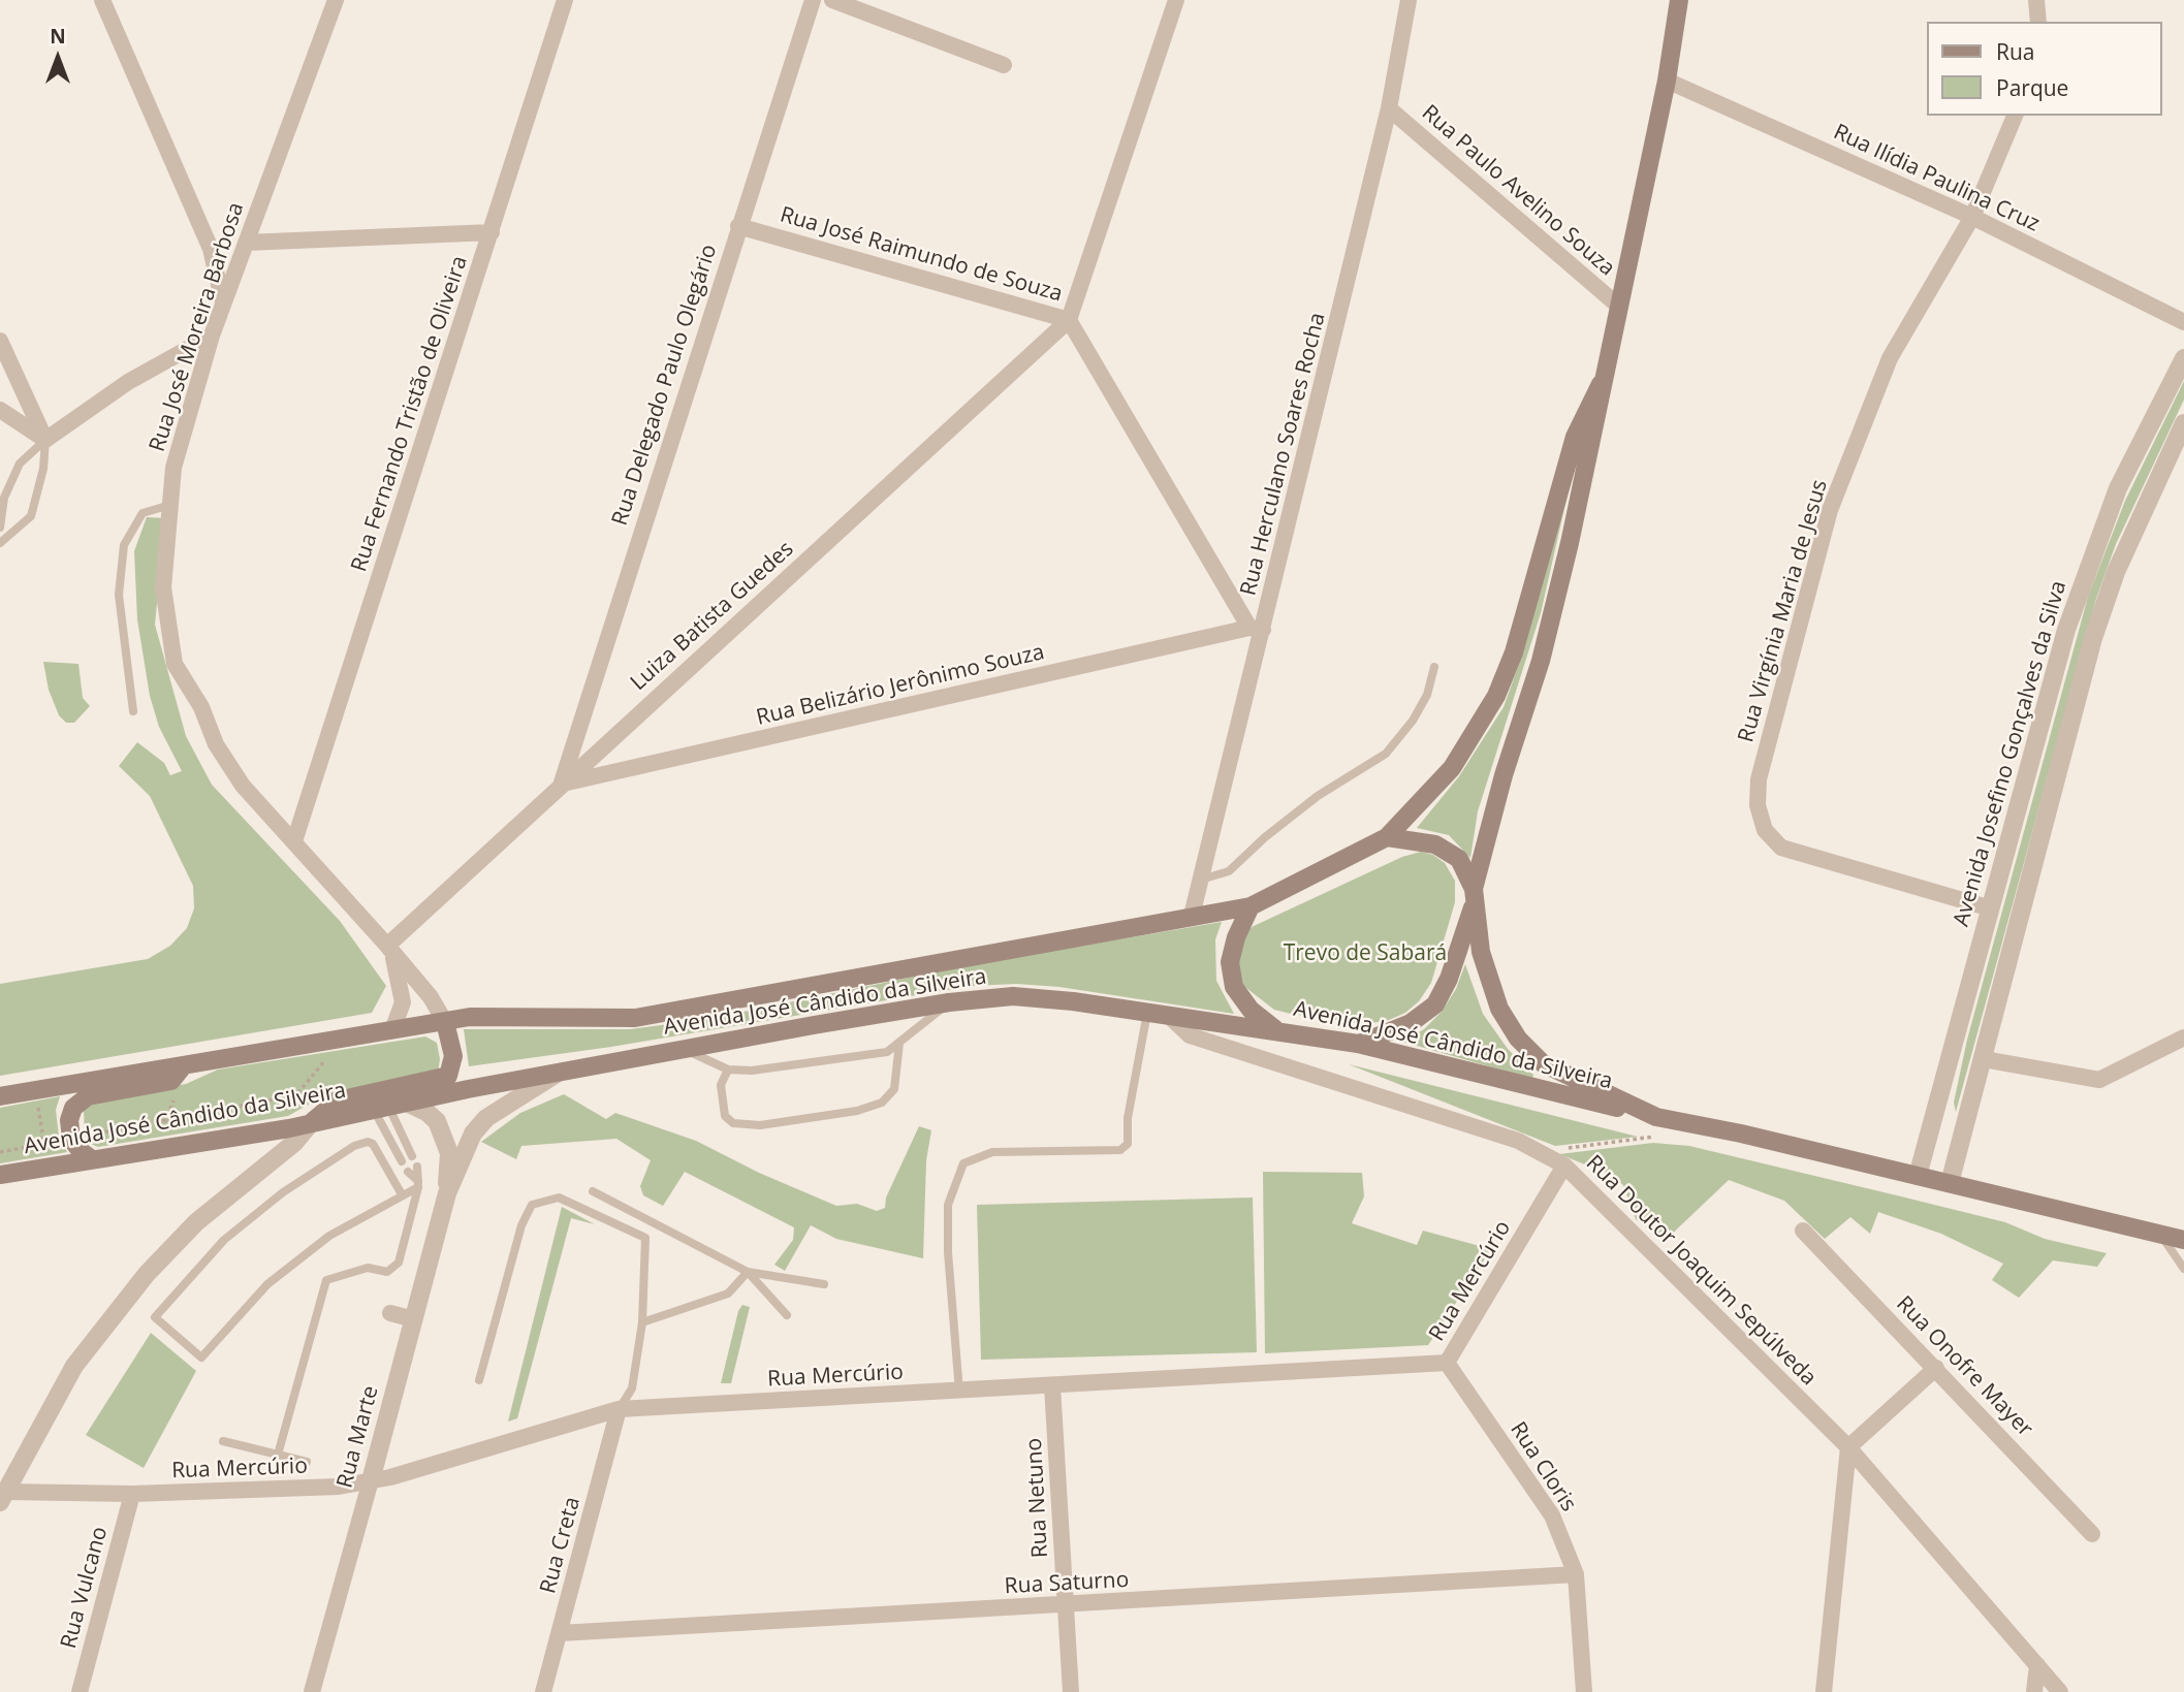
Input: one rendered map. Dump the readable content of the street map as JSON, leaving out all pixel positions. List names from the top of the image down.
{
  "streets": {
    "main road": ["Avenida José Cândido da Silveira"],
    "street": [
      "Rua Ilídia Paulina Cruz",
      "Rua Paulo Avelino Souza",
      "Rua José Raimundo de Souza",
      "Rua José Moreira Barbosa",
      "Rua Delegado Paulo Olegário",
      "Rua Fernando Tristão de Oliveira",
      "Rua Herculano Soares Rocha",
      "Rua Virgínia Maria de Jesus",
      "Luiza Batista Guedes",
      "Rua Belizário Jerônimo Souza",
      "Avenida Josefino Gonçalves da Silva",
      "Rua Doutor Joaquim Sepúlveda",
      "Rua Mercúrio",
      "Rua Onofre Mayer",
      "Rua Marte",
      "Rua Cloris",
      "Rua Netuno",
      "Rua Creta",
      "Rua Saturno",
      "Rua Vulcano"
    ]
  },
  "crossings": [
    ["Rua Ilídia Paulina Cruz", "Rua Virgínia Maria de Jesus"],
    ["Rua Paulo Avelino Souza", "Rua Herculano Soares Rocha"],
    ["Rua José Raimundo de Souza", "Rua Delegado Paulo Olegário"],
    ["Rua José Raimundo de Souza", "Rua Herculano Soares Rocha"],
    ["Rua José Raimundo de Souza", "Luiza Batista Guedes"],
    ["Rua José Raimundo de Souza", "Rua Belizário Jerônimo Souza"],
    ["Rua José Moreira Barbosa", "Rua Fernando Tristão de Oliveira"],
    ["Rua José Moreira Barbosa", "Luiza Batista Guedes"],
    ["Rua José Moreira Barbosa", "Avenida José Cândido da Silveira"],
    ["Rua Delegado Paulo Olegário", "Luiza Batista Guedes"],
    ["Rua Delegado Paulo Olegário", "Rua Belizário Jerônimo Souza"],
    ["Rua Herculano Soares Rocha", "Rua Belizário Jerônimo Souza"],
    ["Rua Herculano Soares Rocha", "Avenida José Cândido da Silveira"],
    ["Rua Virgínia Maria de Jesus", "Avenida Josefino Gonçalves da Silva"],
    ["Luiza Batista Guedes", "Rua Belizário Jerônimo Souza"],
    ["Avenida José Cândido da Silveira", "Rua Doutor Joaquim Sepúlveda"],
    ["Avenida José Cândido da Silveira", "Rua Marte"],
    ["Rua Doutor Joaquim Sepúlveda", "Rua Mercúrio"],
    ["Rua Mercúrio", "Rua Marte"],
    ["Rua Mercúrio", "Rua Cloris"],
    ["Rua Mercúrio", "Rua Netuno"],
    ["Rua Mercúrio", "Rua Creta"],
    ["Rua Mercúrio", "Rua Vulcano"],
    ["Rua Cloris", "Rua Saturno"],
    ["Rua Netuno", "Rua Saturno"],
    ["Rua Creta", "Rua Saturno"]
  ],
  "parks": ["Trevo de Sabará"],
  "legend": ["Rua", "Parque"],
  "north": "top"
}
